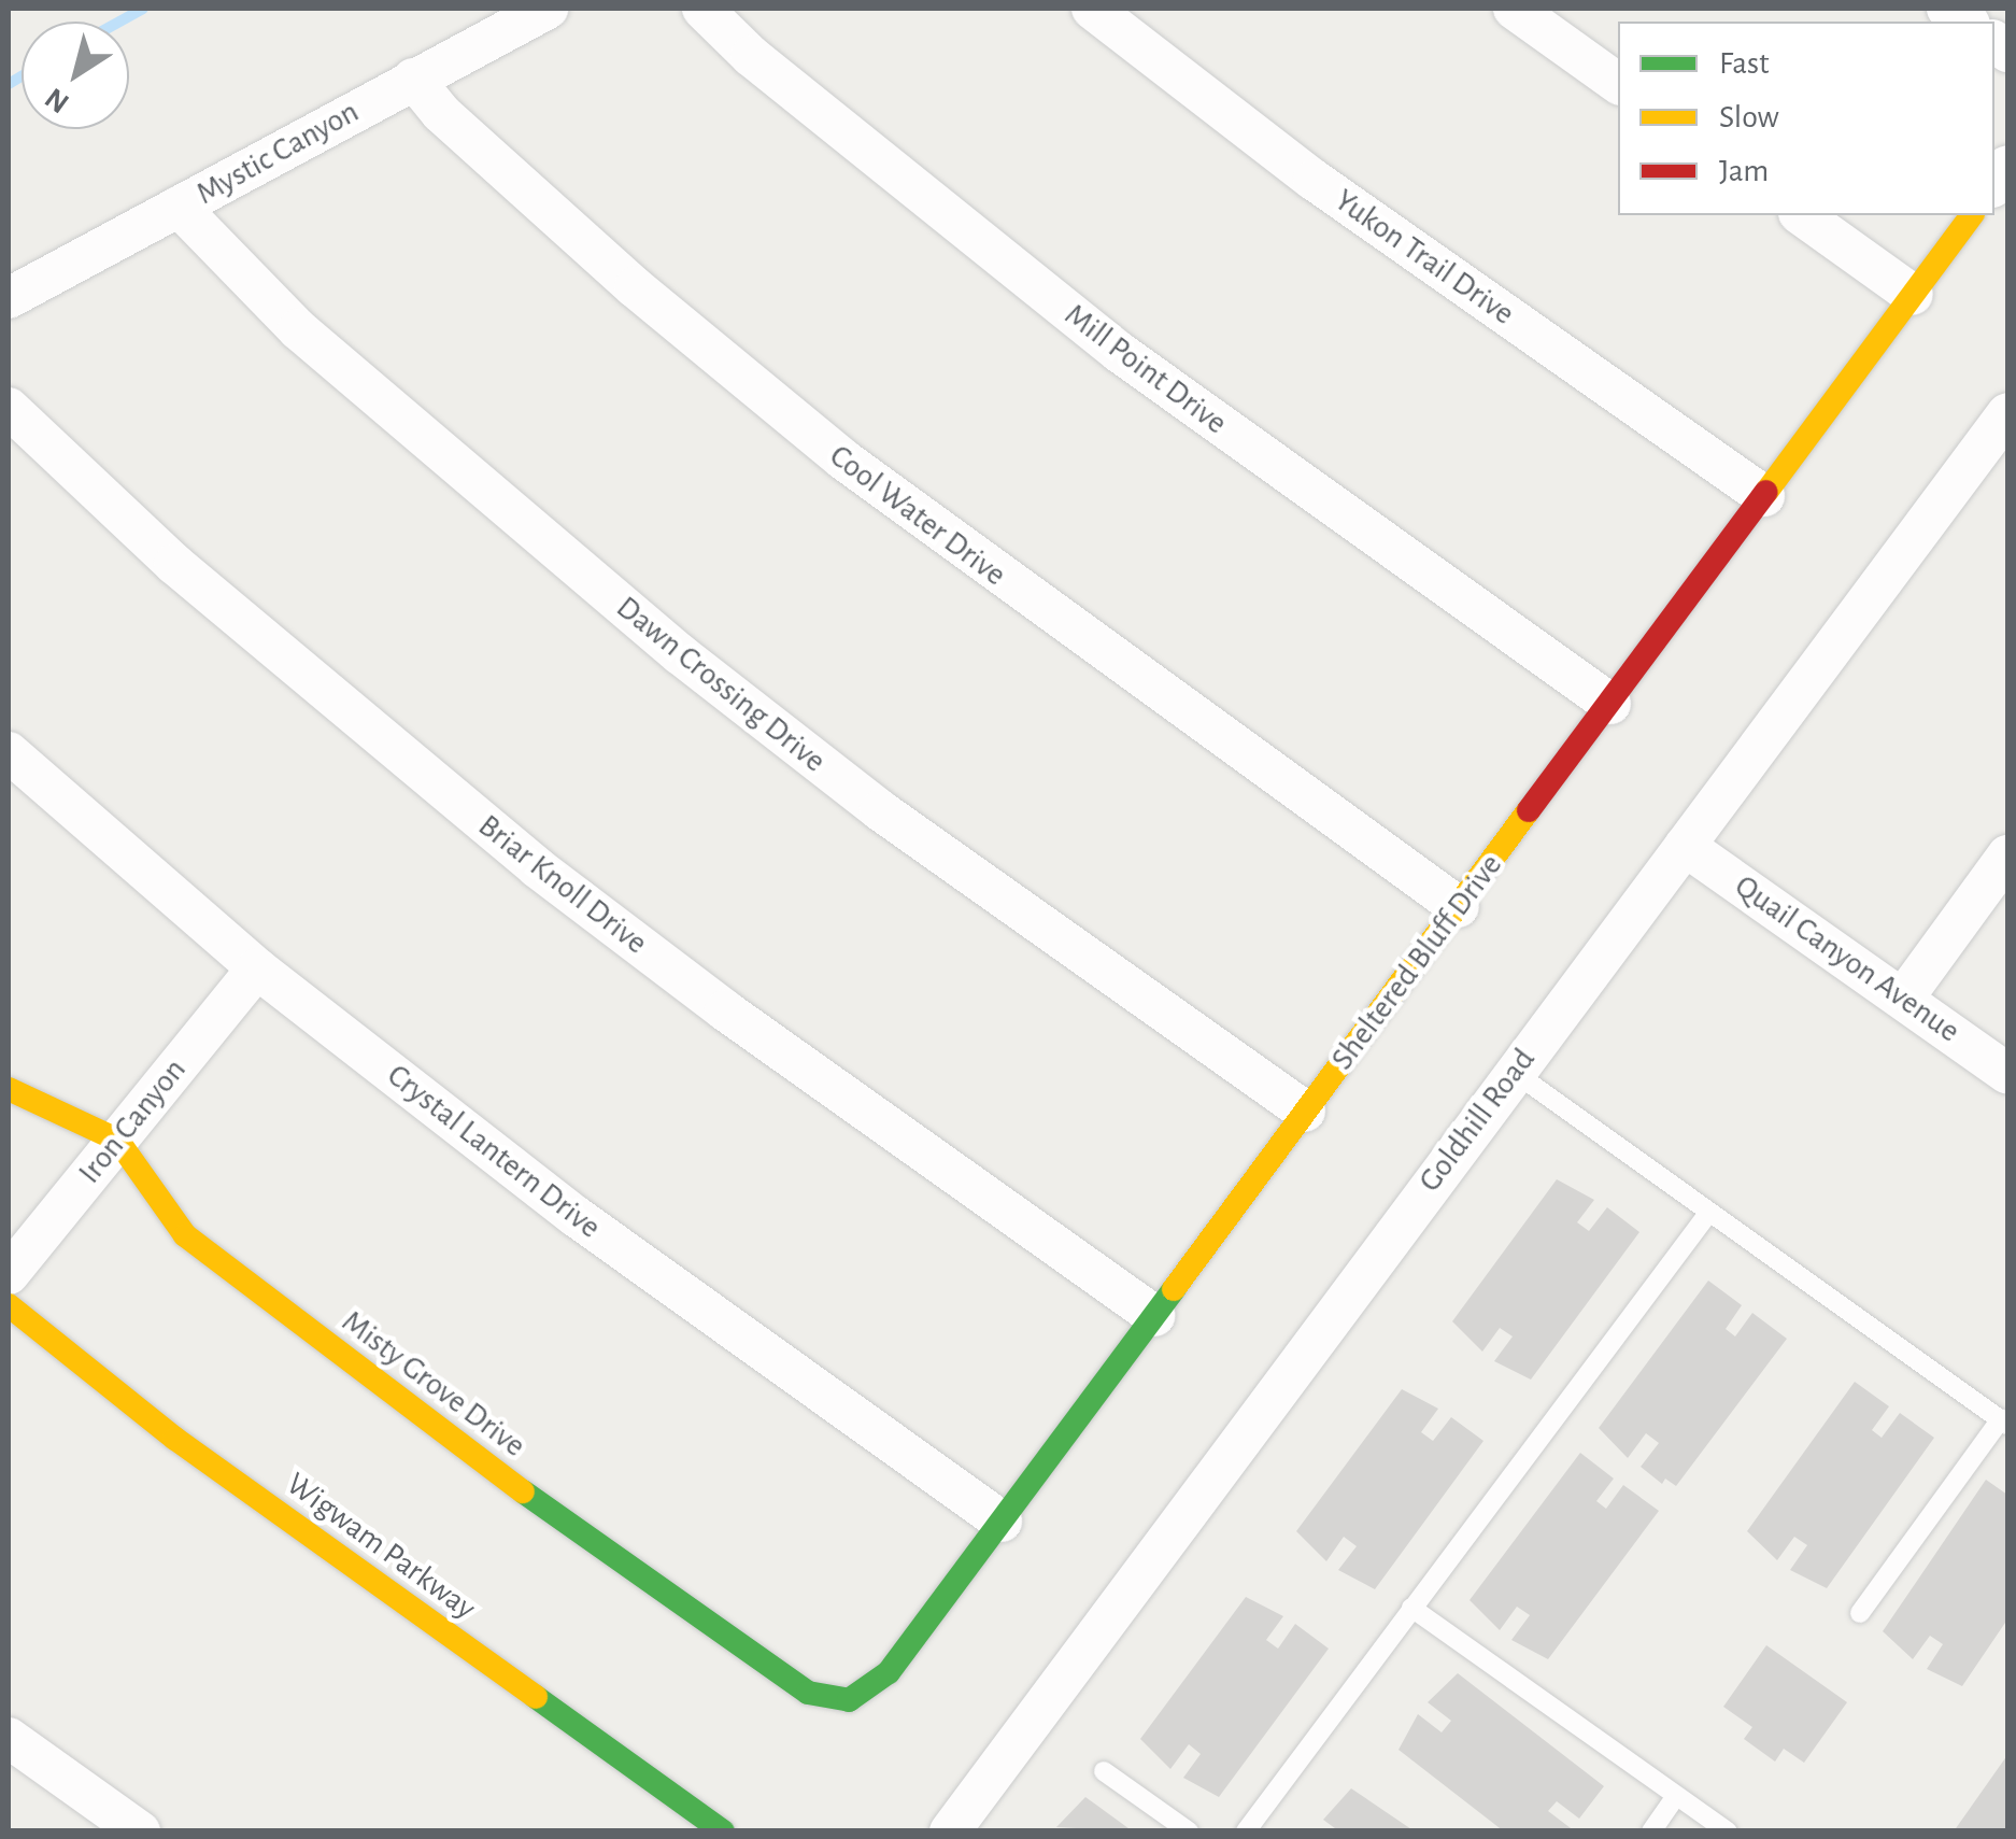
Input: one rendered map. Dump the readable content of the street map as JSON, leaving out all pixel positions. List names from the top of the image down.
{
  "streets": {
    "street": [
      "Mystic Canyon",
      "Yukon Trail Drive",
      "Mill Point Drive",
      "Cool Water Drive",
      "Dawn Crossing Drive",
      "Briar Knoll Drive",
      "Quail Canyon Avenue",
      "Sheltered Bluff Drive",
      "Goldhill Road",
      "Iron Canyon",
      "Crystal Lantern Drive",
      "Misty Grove Drive",
      "Wigwam Parkway"
    ]
  },
  "crossings": [
    ["Mystic Canyon", "Cool Water Drive"],
    ["Mystic Canyon", "Dawn Crossing Drive"],
    ["Yukon Trail Drive", "Sheltered Bluff Drive"],
    ["Mill Point Drive", "Sheltered Bluff Drive"],
    ["Cool Water Drive", "Sheltered Bluff Drive"],
    ["Dawn Crossing Drive", "Sheltered Bluff Drive"],
    ["Briar Knoll Drive", "Sheltered Bluff Drive"],
    ["Quail Canyon Avenue", "Goldhill Road"],
    ["Sheltered Bluff Drive", "Crystal Lantern Drive"],
    ["Sheltered Bluff Drive", "Misty Grove Drive"],
    ["Iron Canyon", "Crystal Lantern Drive"],
    ["Iron Canyon", "Misty Grove Drive"]
  ],
  "legend": ["Fast", "Slow", "Jam"],
  "north": "bottom left"
}
